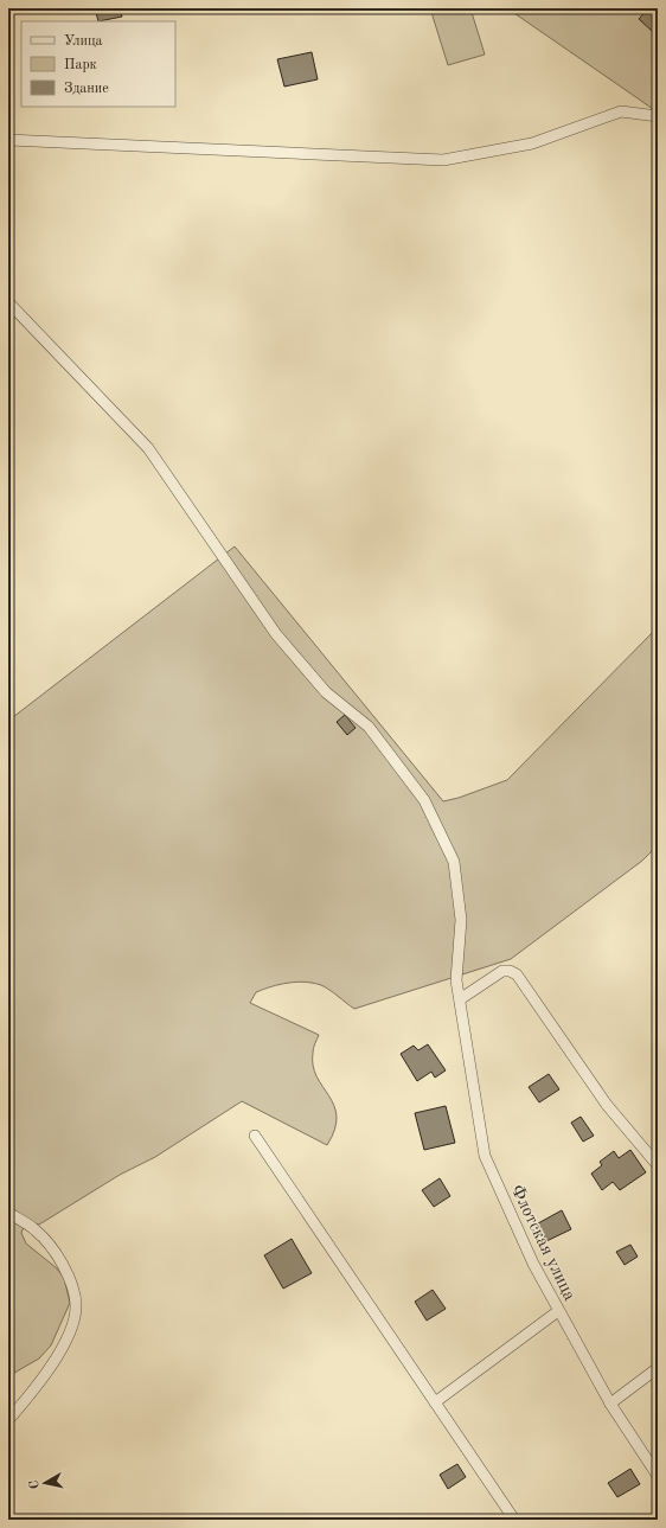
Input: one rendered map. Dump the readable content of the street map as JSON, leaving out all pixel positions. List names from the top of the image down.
{
  "streets": {
    "street": ["Флотская улица"]
  },
  "legend": ["Улица", "Парк", "Здание"],
  "north": "left"
}
